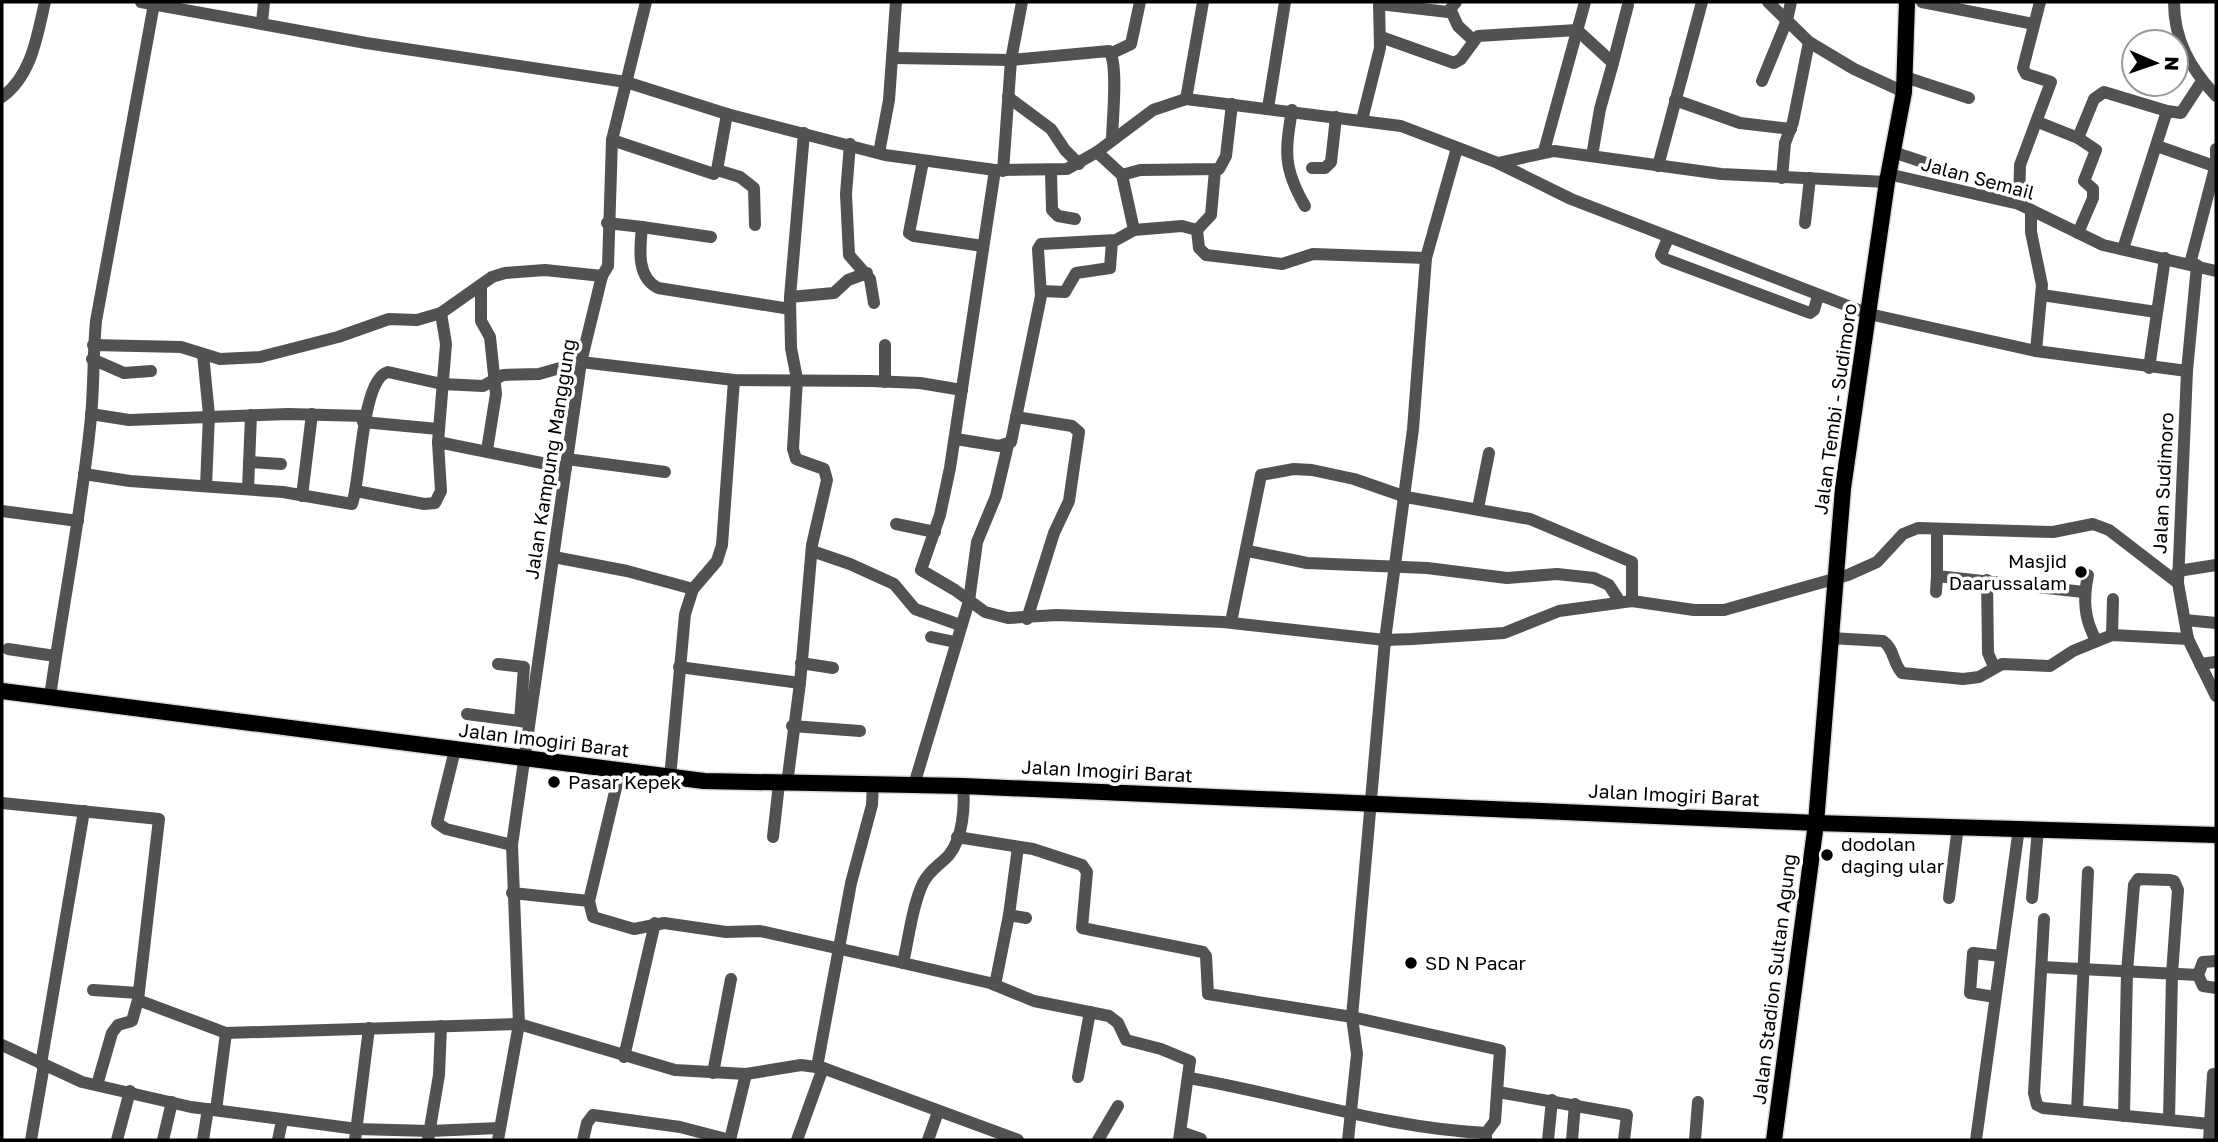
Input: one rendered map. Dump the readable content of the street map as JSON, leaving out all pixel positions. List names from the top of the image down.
{
  "streets": {
    "main road": ["Jalan Tembi - Sudimoro", "Jalan Imogiri Barat", "Jalan Stadion Sultan Agung"],
    "street": ["Jalan Semail", "Jalan Kampung Manggung", "Jalan Sudimoro"]
  },
  "crossings": [
    ["Jalan Semail", "Jalan Tembi - Sudimoro"],
    ["Jalan Semail", "Jalan Sudimoro"],
    ["Jalan Tembi - Sudimoro", "Jalan Imogiri Barat"],
    ["Jalan Tembi - Sudimoro", "Jalan Stadion Sultan Agung"],
    ["Jalan Kampung Manggung", "Jalan Imogiri Barat"],
    ["Jalan Imogiri Barat", "Jalan Stadion Sultan Agung"]
  ],
  "places": [
    "Masjid Daarussalam",
    "Pasar Kepek",
    "dodolan daging ular",
    "SD N Pacar"
  ],
  "north": "right"
}
